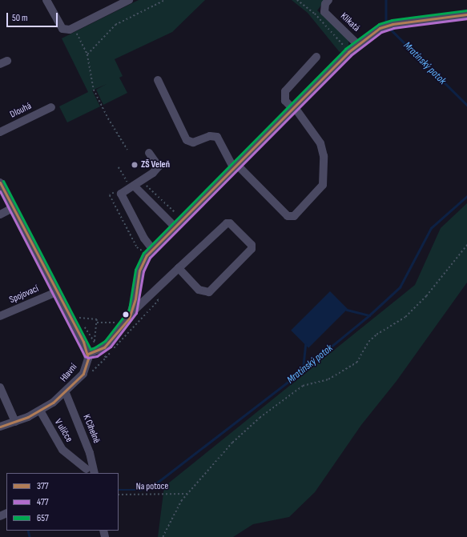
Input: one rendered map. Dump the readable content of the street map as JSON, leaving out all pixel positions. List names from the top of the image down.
{
  "streets": {
    "street": [
      "Klikatá",
      "Dlouhá",
      "Spojovací",
      "Hlavní",
      "K Cihelně",
      "V uličce"
    ],
    "path": ["Na potoce"]
  },
  "crossings": [
    ["Hlavní", "K Cihelně"],
    ["Hlavní", "V uličce"],
    ["K Cihelně", "V uličce"]
  ],
  "water": ["Mratínský potok"],
  "places": ["ZŠ Veleň"],
  "lines": ["transit line 657", "transit line 377", "transit line 477"],
  "legend": ["377", "477", "657"],
  "scale_bar": "50 m"
}
